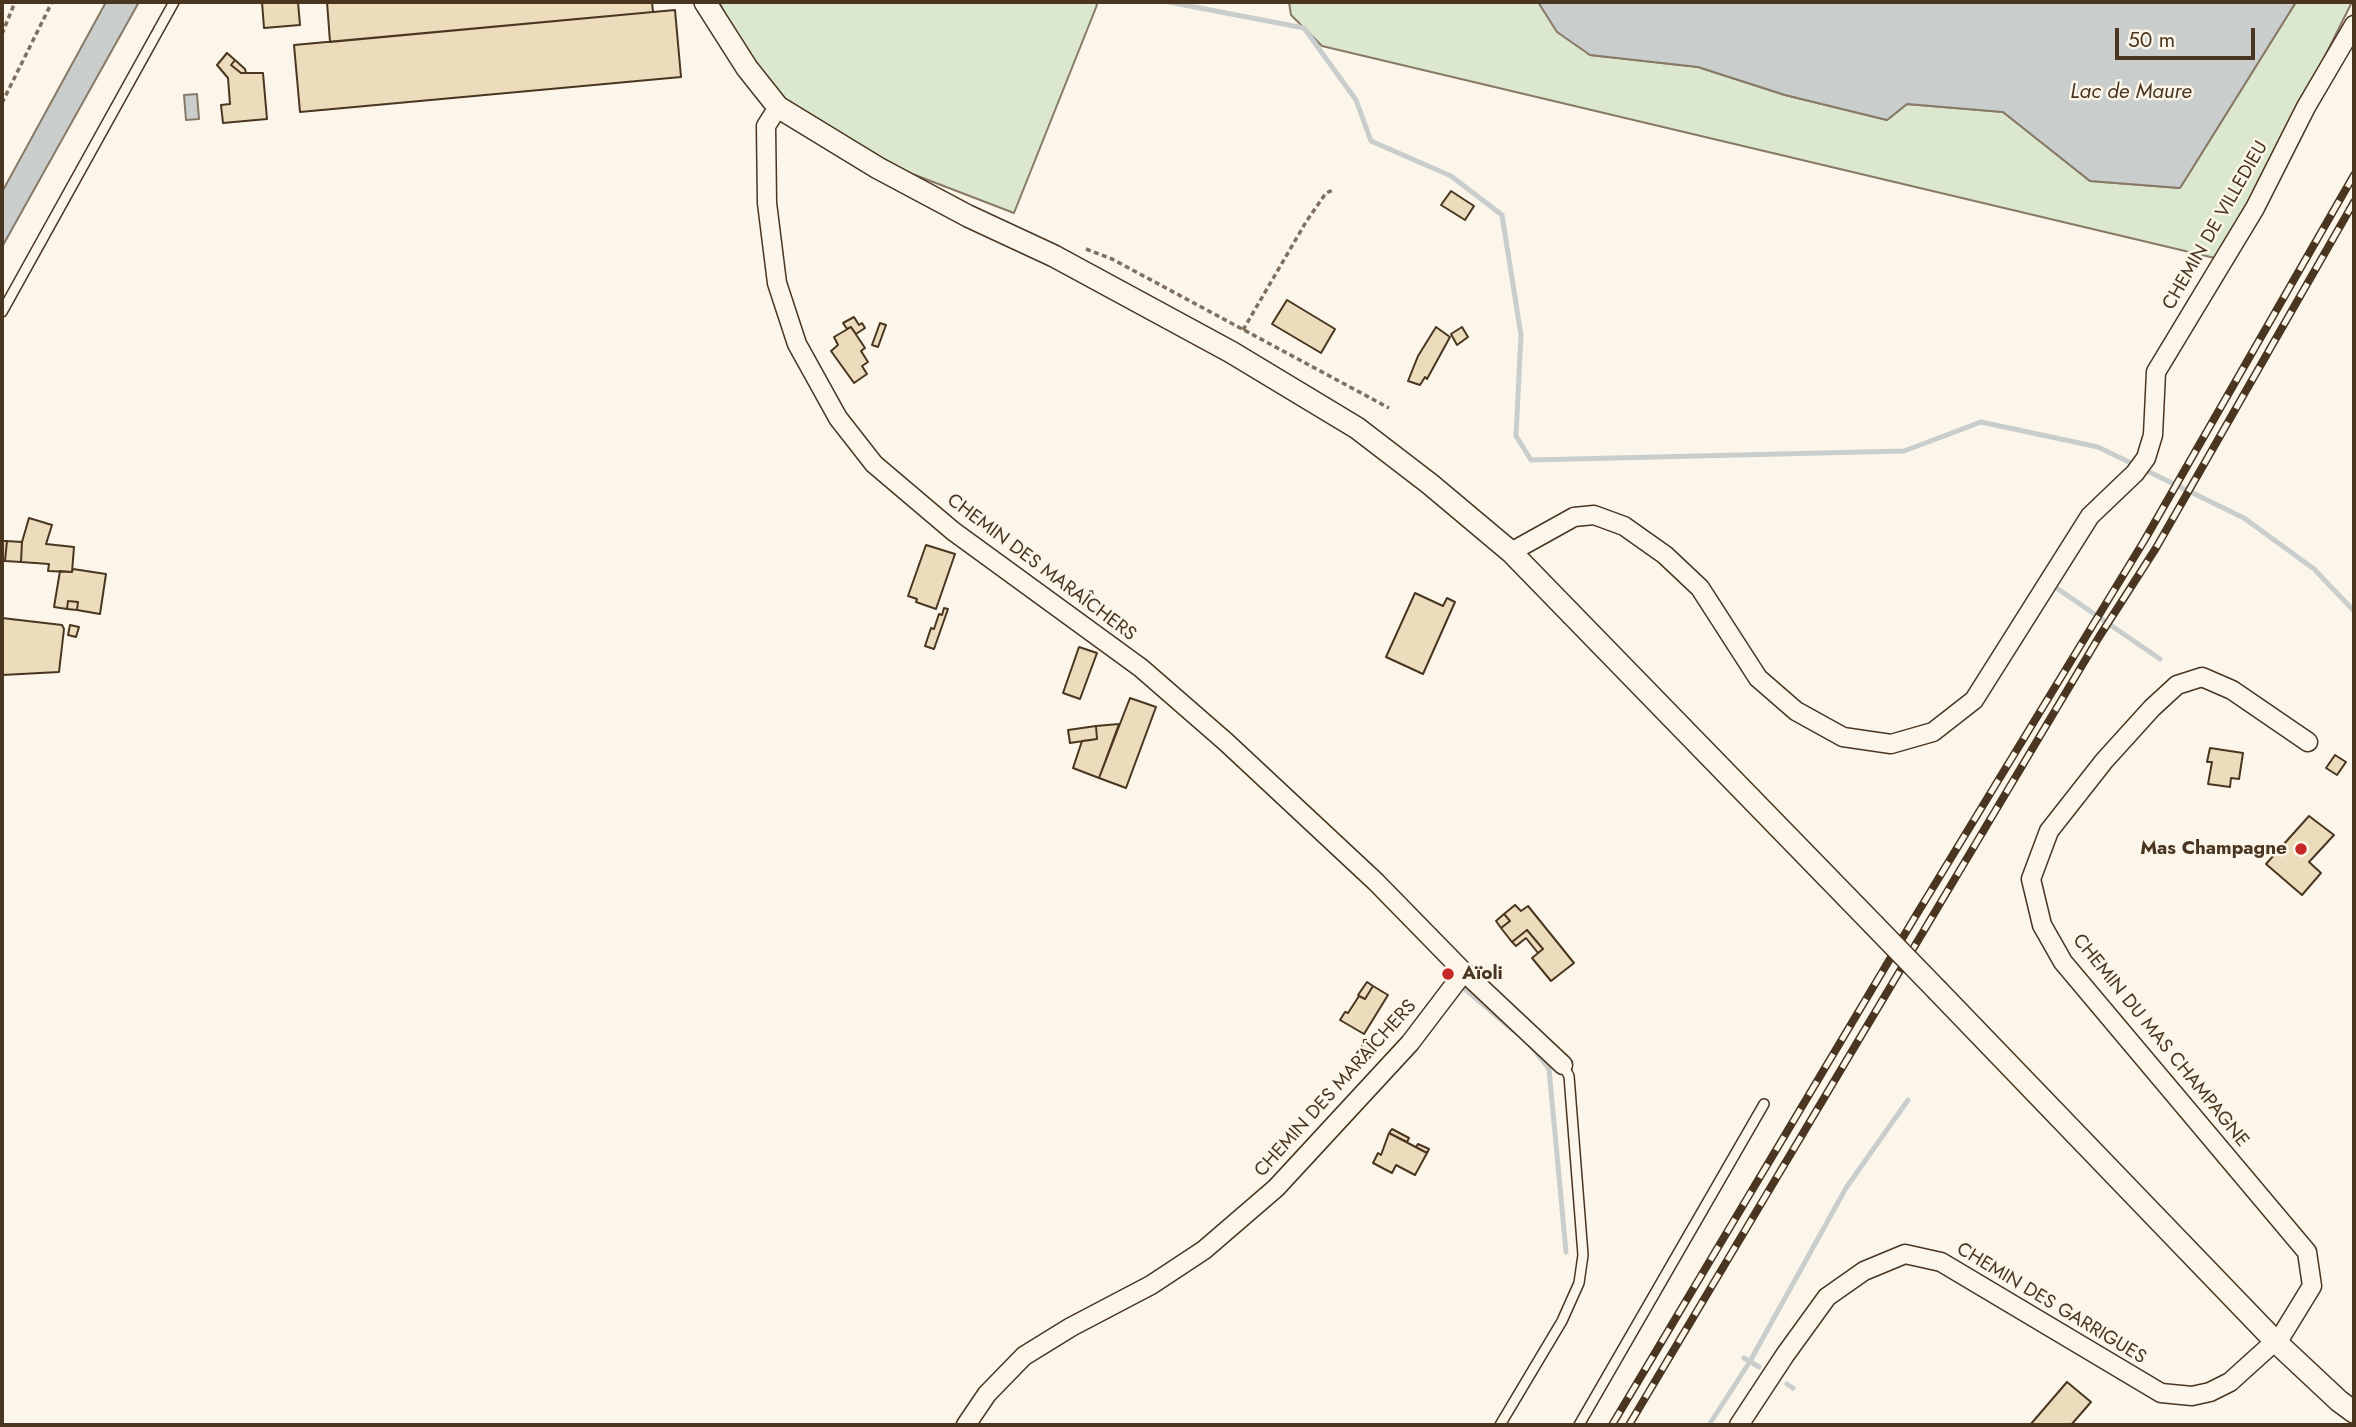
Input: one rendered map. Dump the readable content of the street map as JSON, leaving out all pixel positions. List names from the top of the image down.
{
  "streets": {
    "street": [
      "CHEMIN DE VILLEDIEU",
      "CHEMIN DES MARAÎCHERS",
      "CHEMIN DU MAS CHAMPAGNE",
      "CHEMIN DES GARRIGUES"
    ]
  },
  "crossings": [
    ["CHEMIN DU MAS CHAMPAGNE", "CHEMIN DES GARRIGUES"]
  ],
  "water": ["Lac de Maure"],
  "places": ["Mas Champagne", "Aïoli"],
  "scale_bar": "50 m"
}
